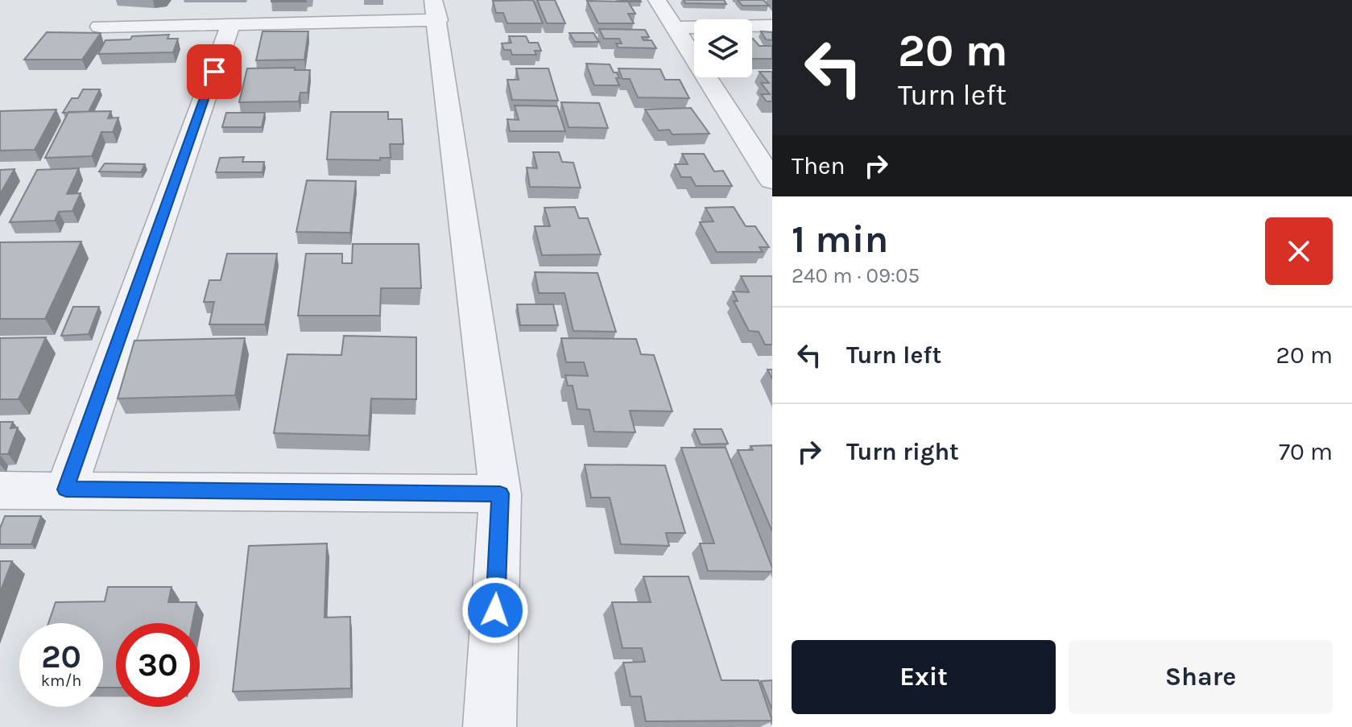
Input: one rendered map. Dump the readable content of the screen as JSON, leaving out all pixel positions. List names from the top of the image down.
{
  "page": {
    "turn": ["20 m", "Turn left"],
    "then": "Then",
    "heading": ["1 min", "240 m · 09:05"],
    "list": [
      {
        "name": "Turn left",
        "value": "20 m"
      },
      {
        "name": "Turn right",
        "value": "70 m"
      }
    ],
    "speed": "20 km/h",
    "limit": "30",
    "buttons": ["Exit", "Share"]
  }
}
